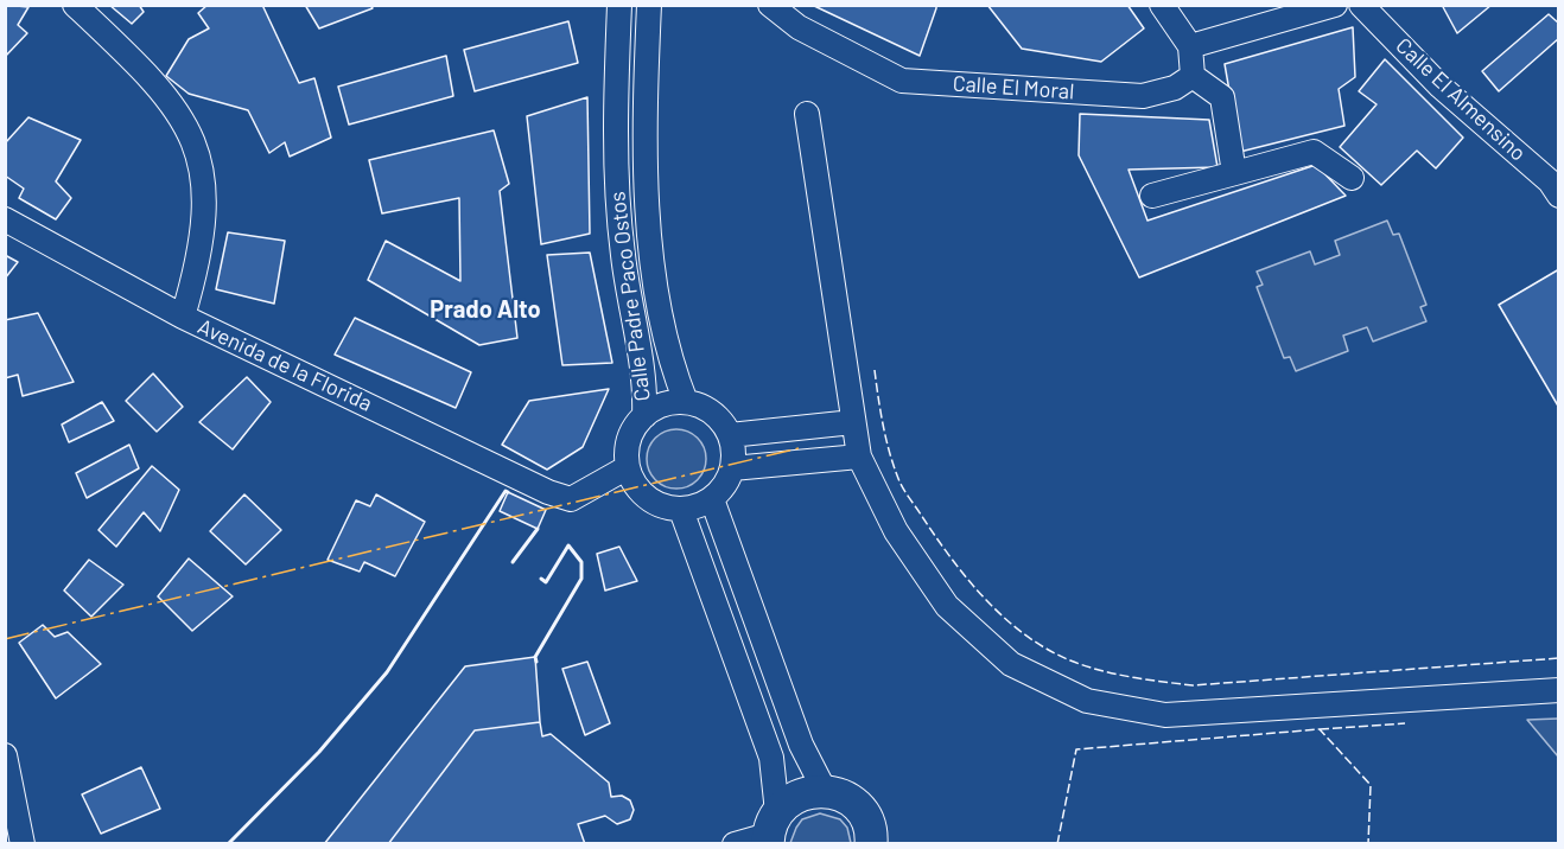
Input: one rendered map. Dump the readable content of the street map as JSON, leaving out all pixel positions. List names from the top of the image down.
{
  "streets": {
    "street": [
      "Calle El Moral",
      "Calle El Almensino",
      "Calle Padre Paco Ostos",
      "Avenida de la Florida"
    ]
  },
  "crossings": [
    ["Calle Padre Paco Ostos", "Avenida de la Florida"]
  ],
  "districts": ["Prado Alto"]
}
